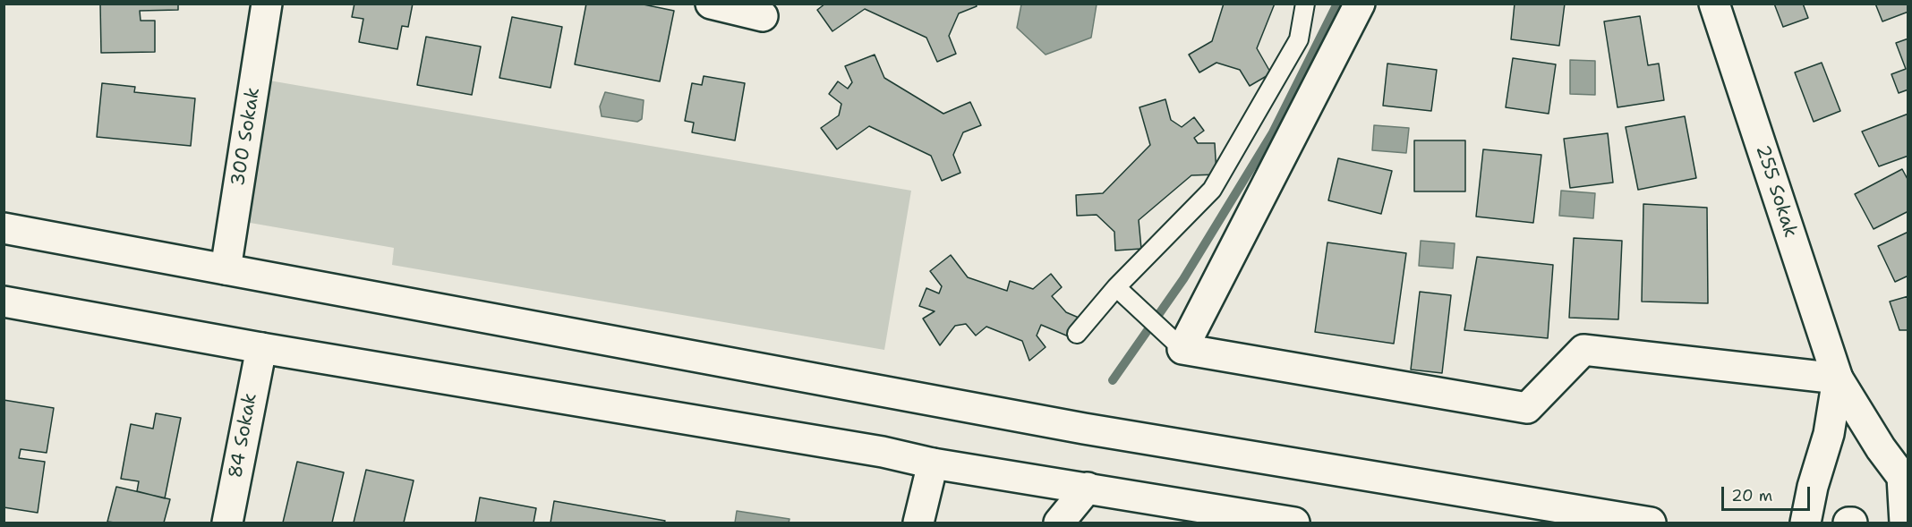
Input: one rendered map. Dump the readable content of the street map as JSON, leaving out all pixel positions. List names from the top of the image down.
{
  "streets": {
    "main road": ["300 Sokak", "255 Sokak", "84 Sokak"]
  },
  "scale_bar": "20 m"
}
